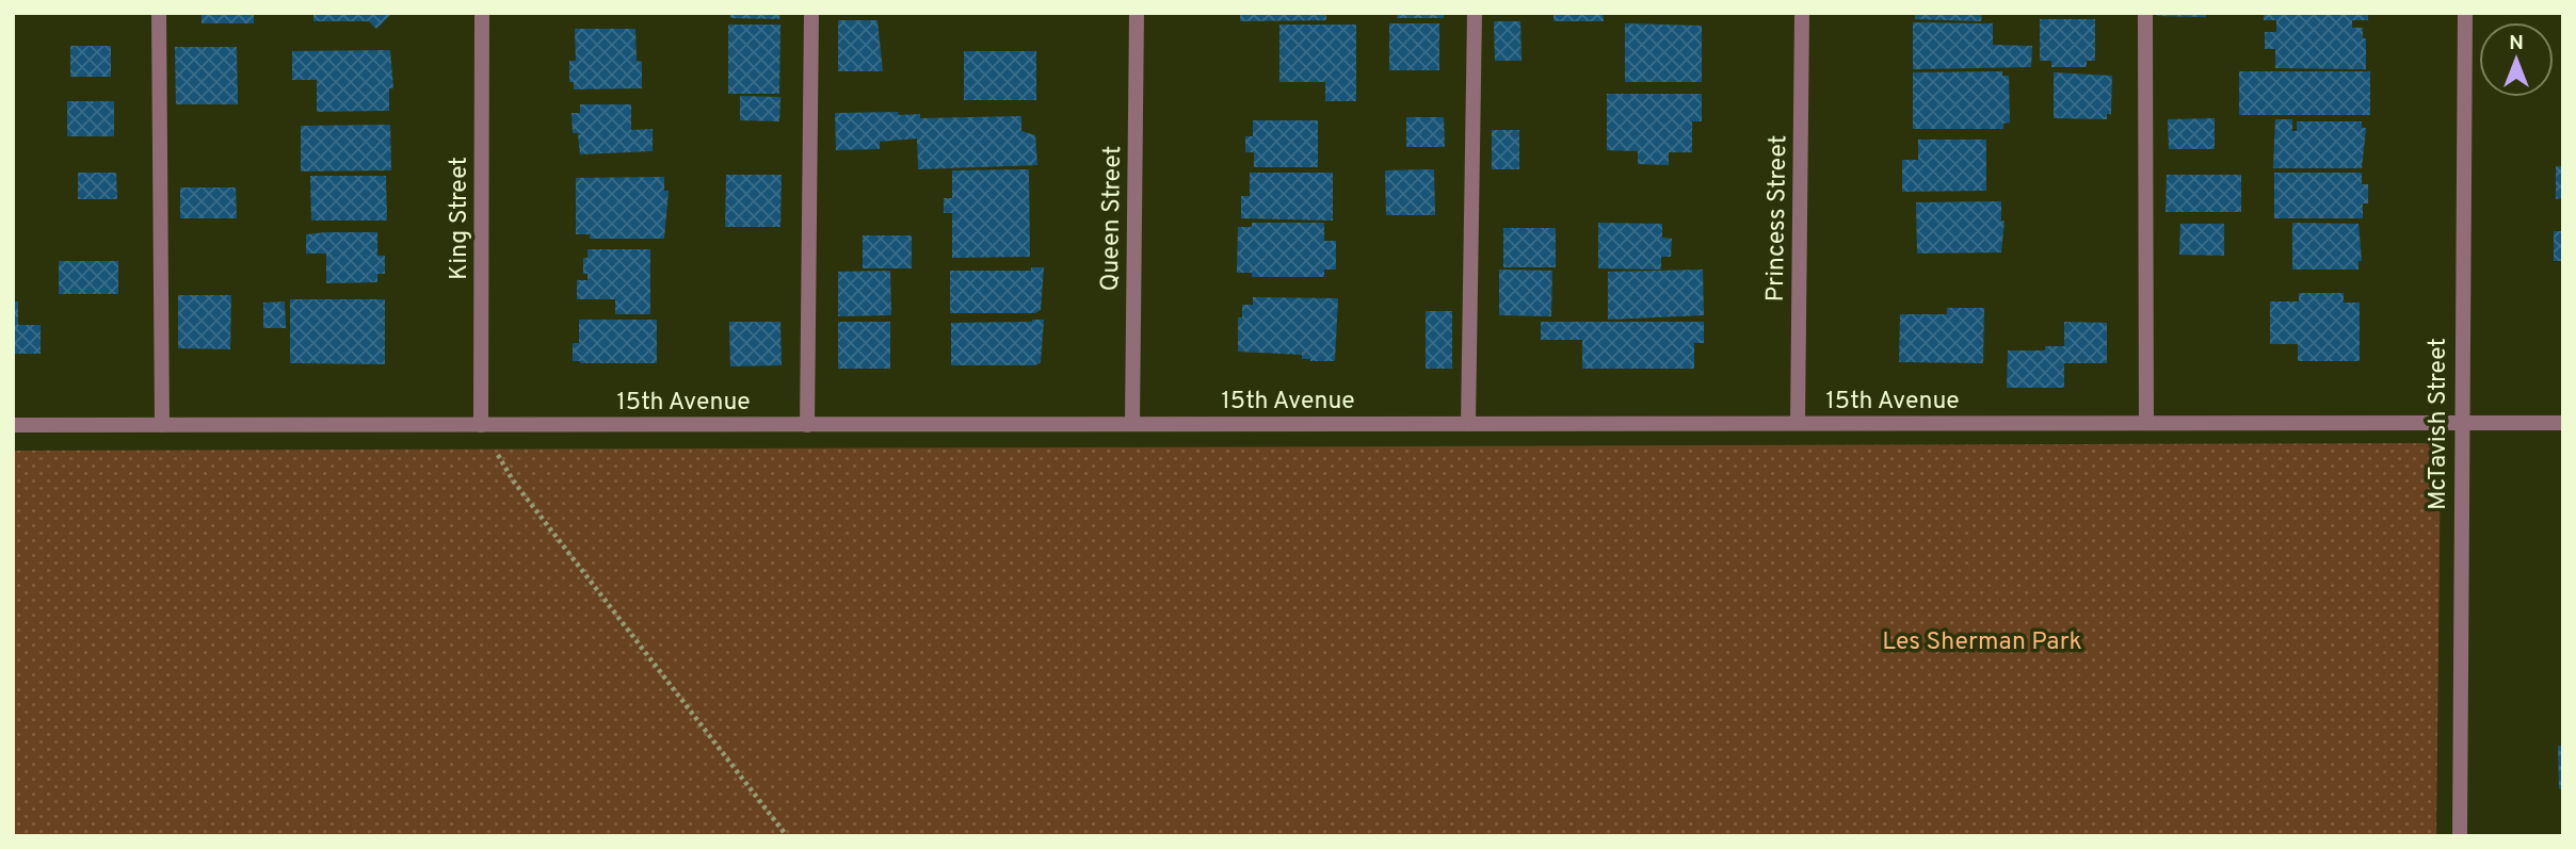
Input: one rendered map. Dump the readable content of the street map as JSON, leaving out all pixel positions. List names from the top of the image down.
{
  "streets": {
    "street": [
      "King Street",
      "Queen Street",
      "Princess Street",
      "15th Avenue",
      "McTavish Street"
    ]
  },
  "crossings": [
    ["King Street", "15th Avenue"],
    ["Queen Street", "15th Avenue"],
    ["Princess Street", "15th Avenue"],
    ["15th Avenue", "McTavish Street"]
  ],
  "parks": ["Les Sherman Park"],
  "north": "top"
}
